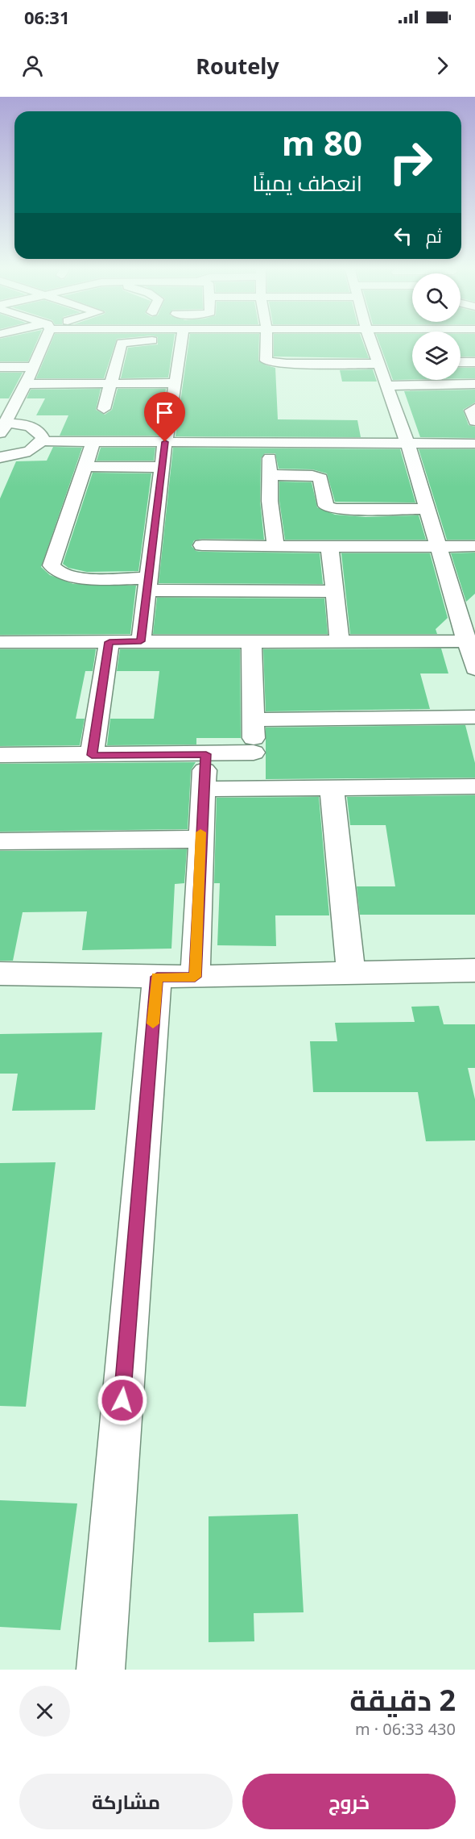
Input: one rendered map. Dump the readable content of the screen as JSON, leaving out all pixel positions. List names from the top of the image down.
{
  "page": {
    "status": "06:31",
    "header": "Routely",
    "turn": ["80 m", "انعطف يمينًا"],
    "then": "ثم",
    "heading": ["2 دقيقة", "430 m · 06:33"],
    "buttons": ["خروج", "مشاركة"]
  }
}
